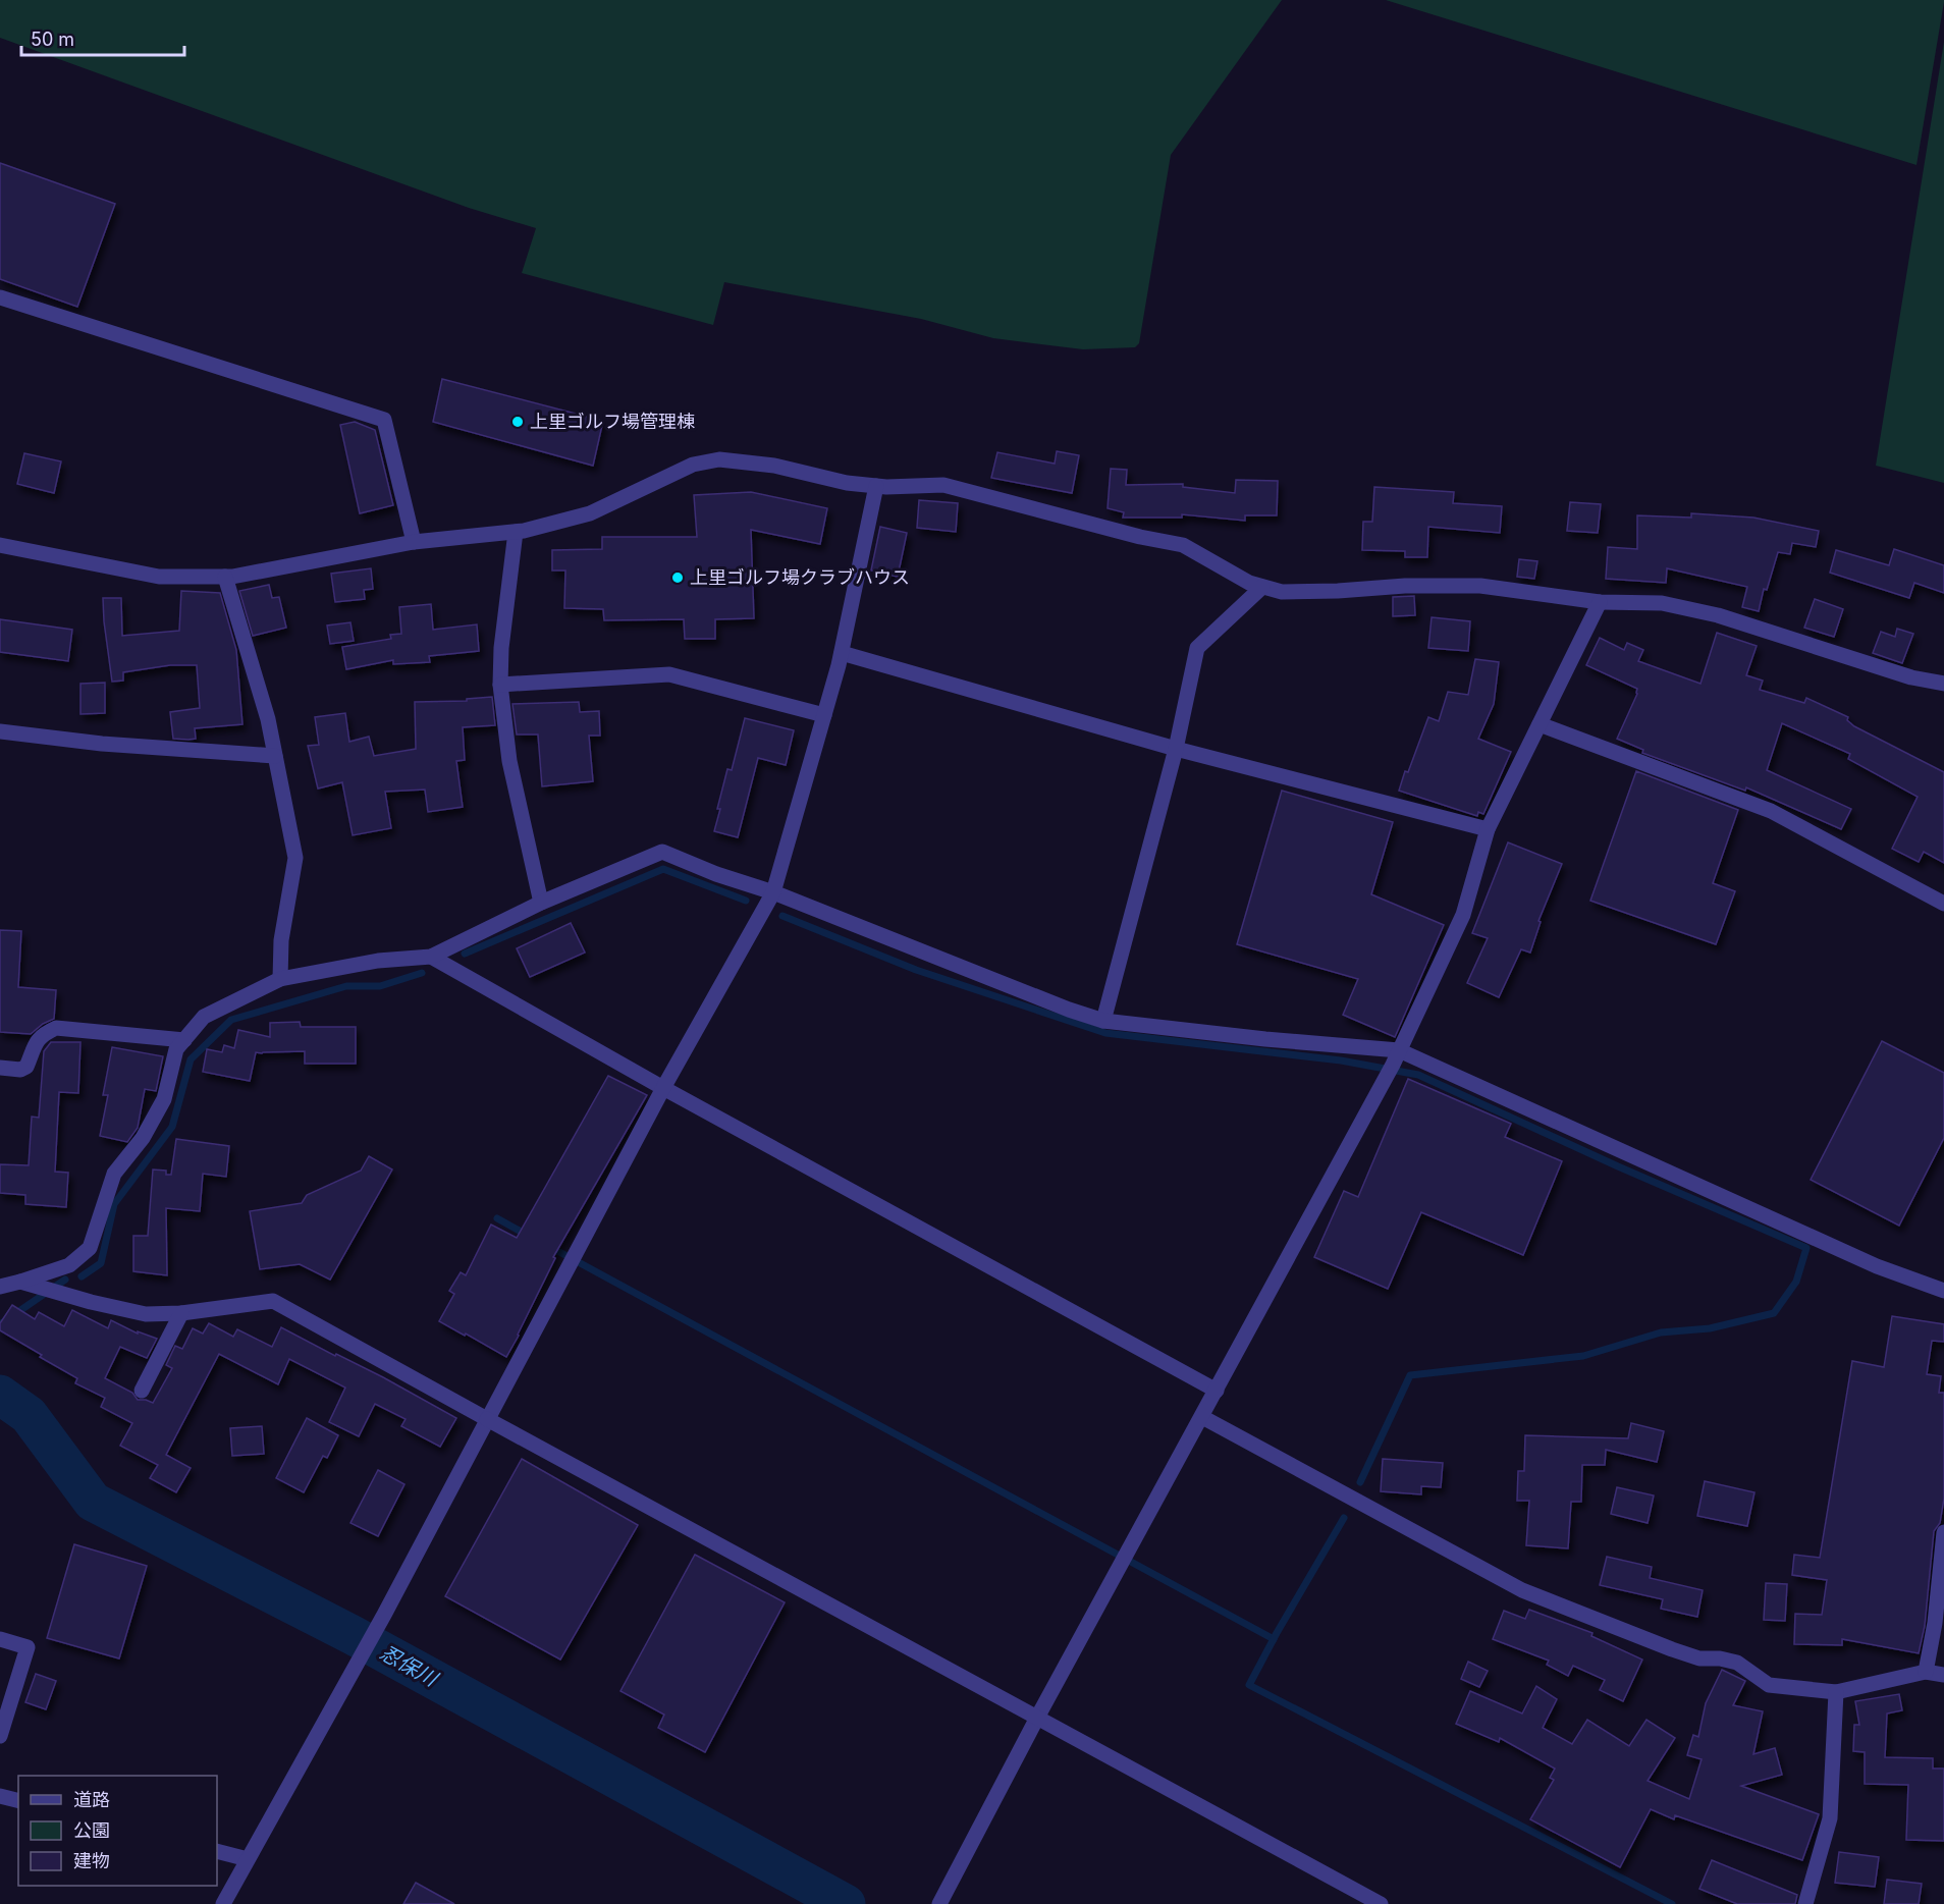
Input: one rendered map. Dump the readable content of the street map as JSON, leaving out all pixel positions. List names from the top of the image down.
{
  "water": ["忍保川"],
  "places": ["上里ゴルフ場管理棟", "上里ゴルフ場クラブハウス"],
  "legend": ["道路", "公園", "建物"],
  "scale_bar": "50 m"
}
